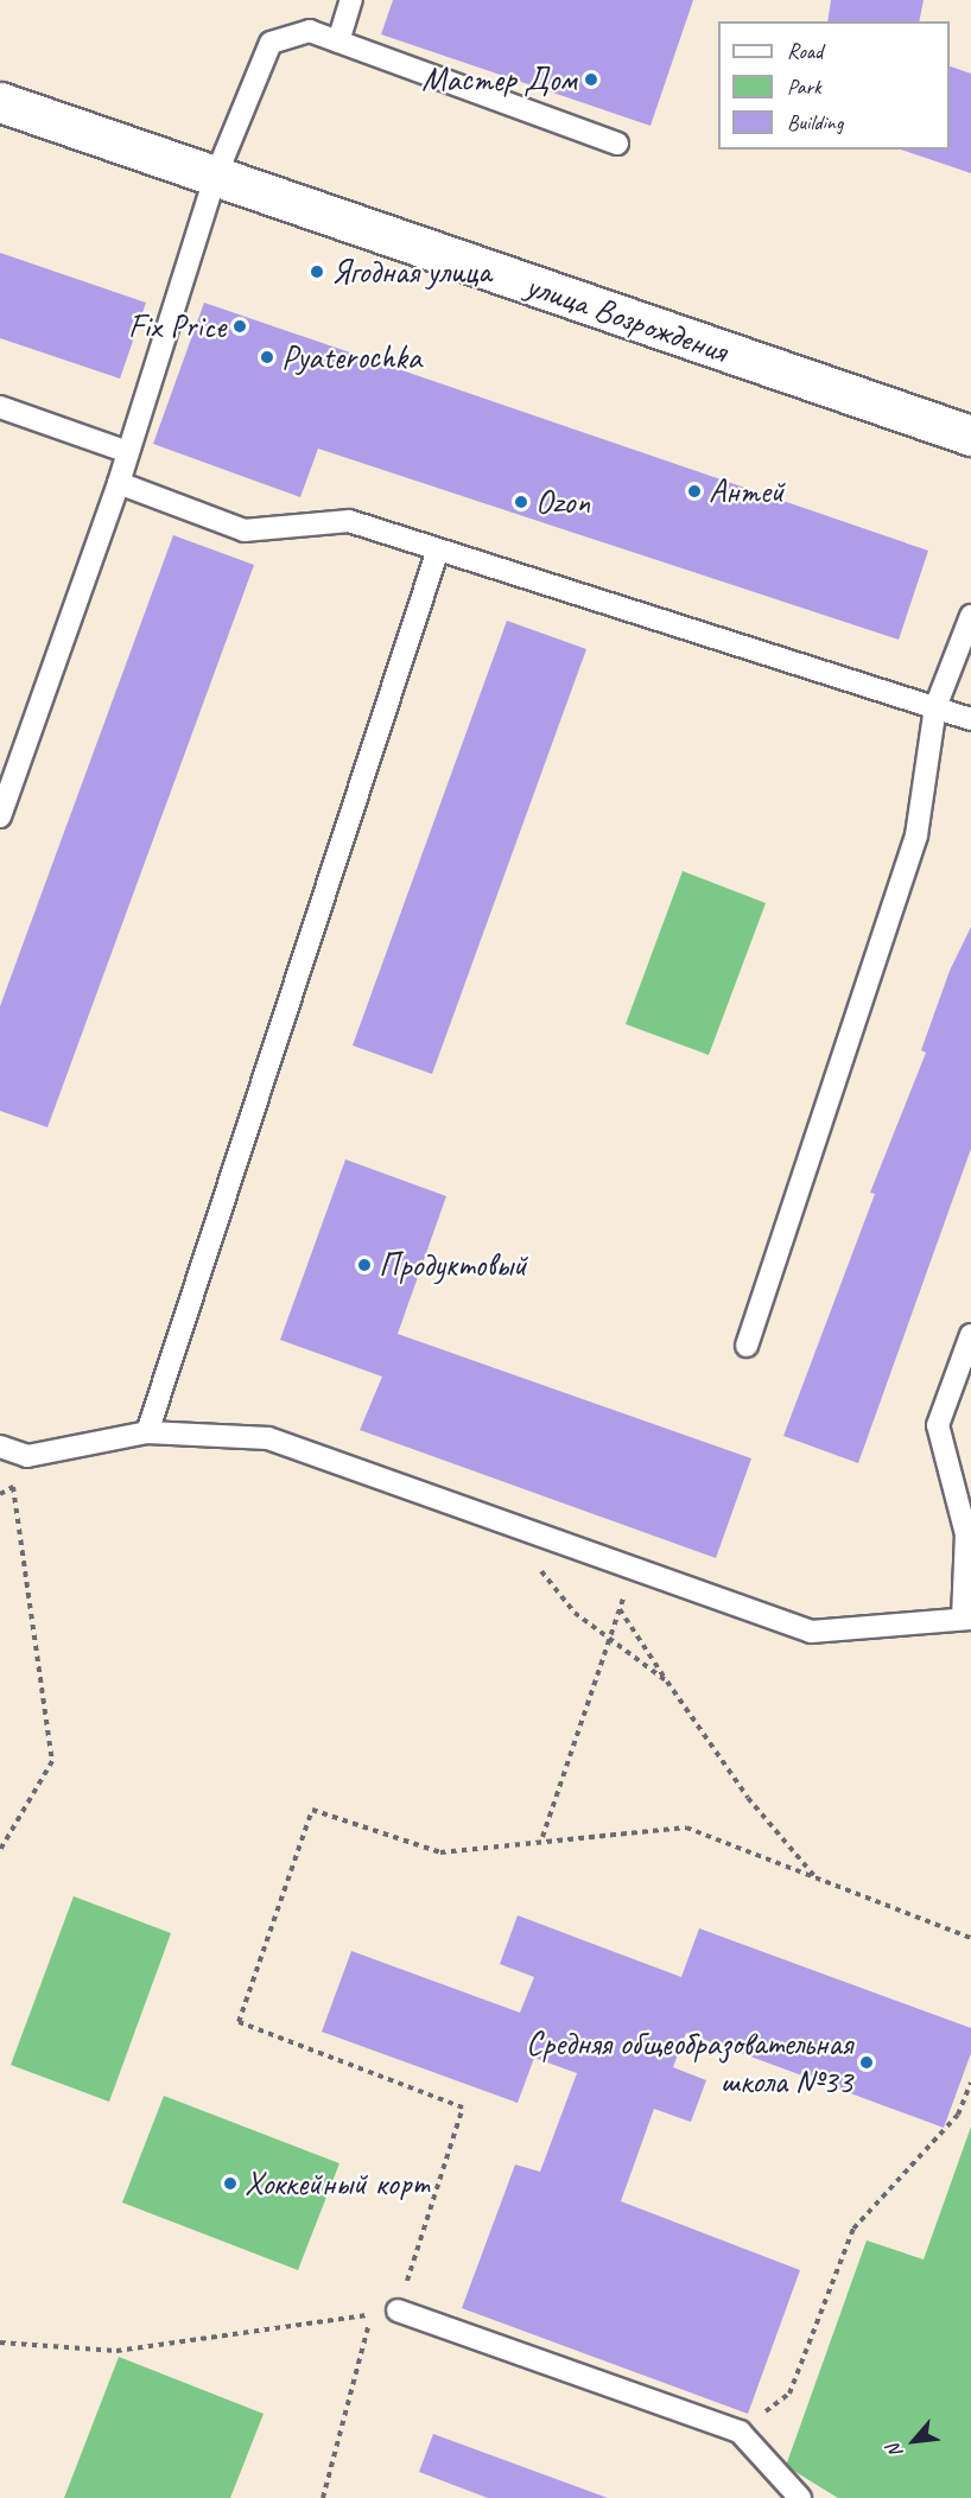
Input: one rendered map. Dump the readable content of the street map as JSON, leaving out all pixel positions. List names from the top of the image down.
{
  "streets": {
    "street": ["улица Возрождения"]
  },
  "places": [
    "Мастер Дом",
    "Ягодная улица",
    "Fix Price",
    "Pyaterochka",
    "Антей",
    "Ozon",
    "Продуктовый",
    "Средняя общеобразовательная школа №33",
    "Хоккейный корт"
  ],
  "legend": ["Road", "Park", "Building"],
  "north": "bottom left"
}
